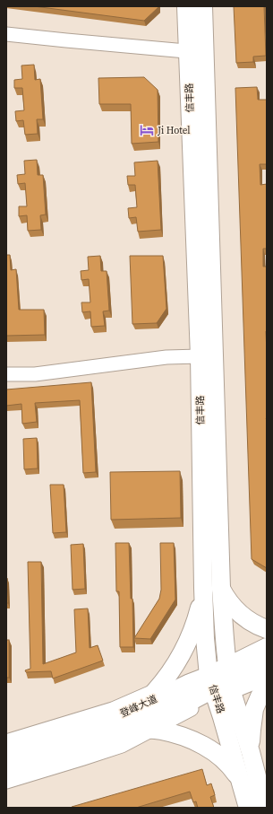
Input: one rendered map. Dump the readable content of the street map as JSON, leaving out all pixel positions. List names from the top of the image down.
{
  "streets": {
    "main road": ["信丰路", "登峰大道"]
  },
  "crossings": [
    ["信丰路", "登峰大道"]
  ],
  "places": {
    "hotel": ["Ji Hotel"]
  }
}
